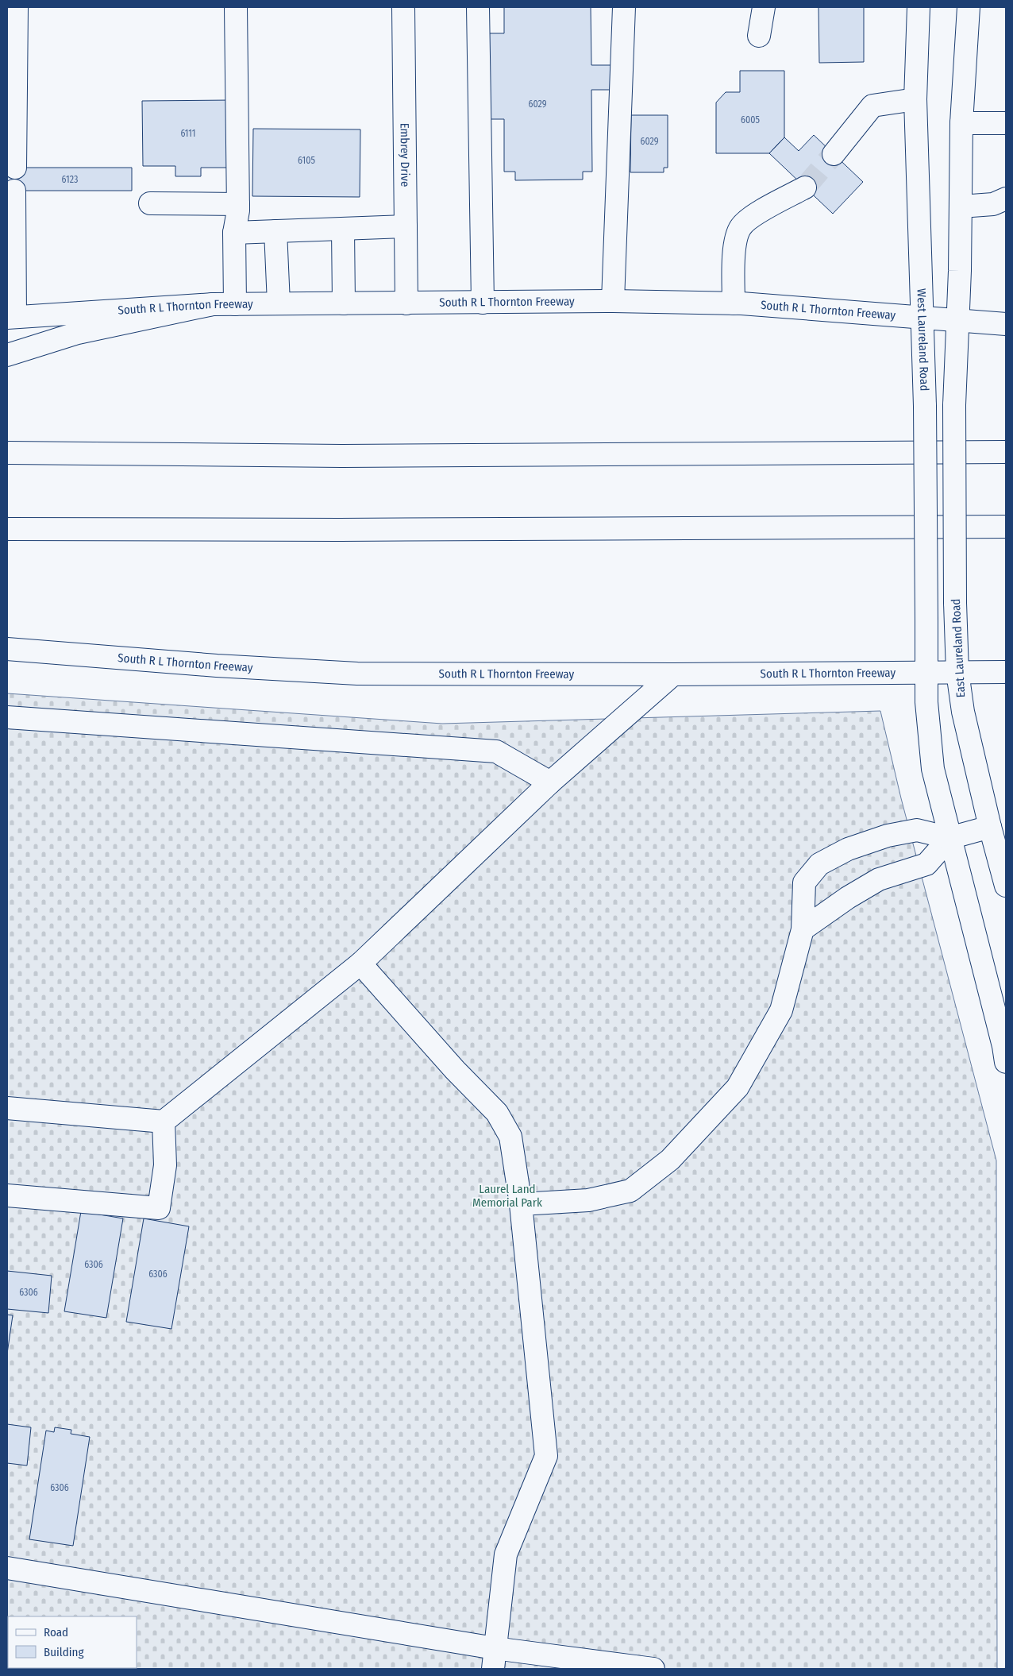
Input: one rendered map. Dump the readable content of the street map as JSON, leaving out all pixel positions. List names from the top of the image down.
{
  "streets": {
    "main road": [
      "Embrey Drive",
      "South R L Thornton Freeway",
      "West Laureland Road",
      "East Laureland Road"
    ]
  },
  "crossings": [
    ["Embrey Drive", "South R L Thornton Freeway"],
    ["South R L Thornton Freeway", "West Laureland Road"],
    ["South R L Thornton Freeway", "East Laureland Road"]
  ],
  "parks": ["Laurel Land Memorial Park"],
  "house_numbers": [
    "6029",
    "6005",
    "6111",
    "6029",
    "6105",
    "6123",
    "6306",
    "6306",
    "6306",
    "6306"
  ],
  "legend": ["Road", "Building"]
}
